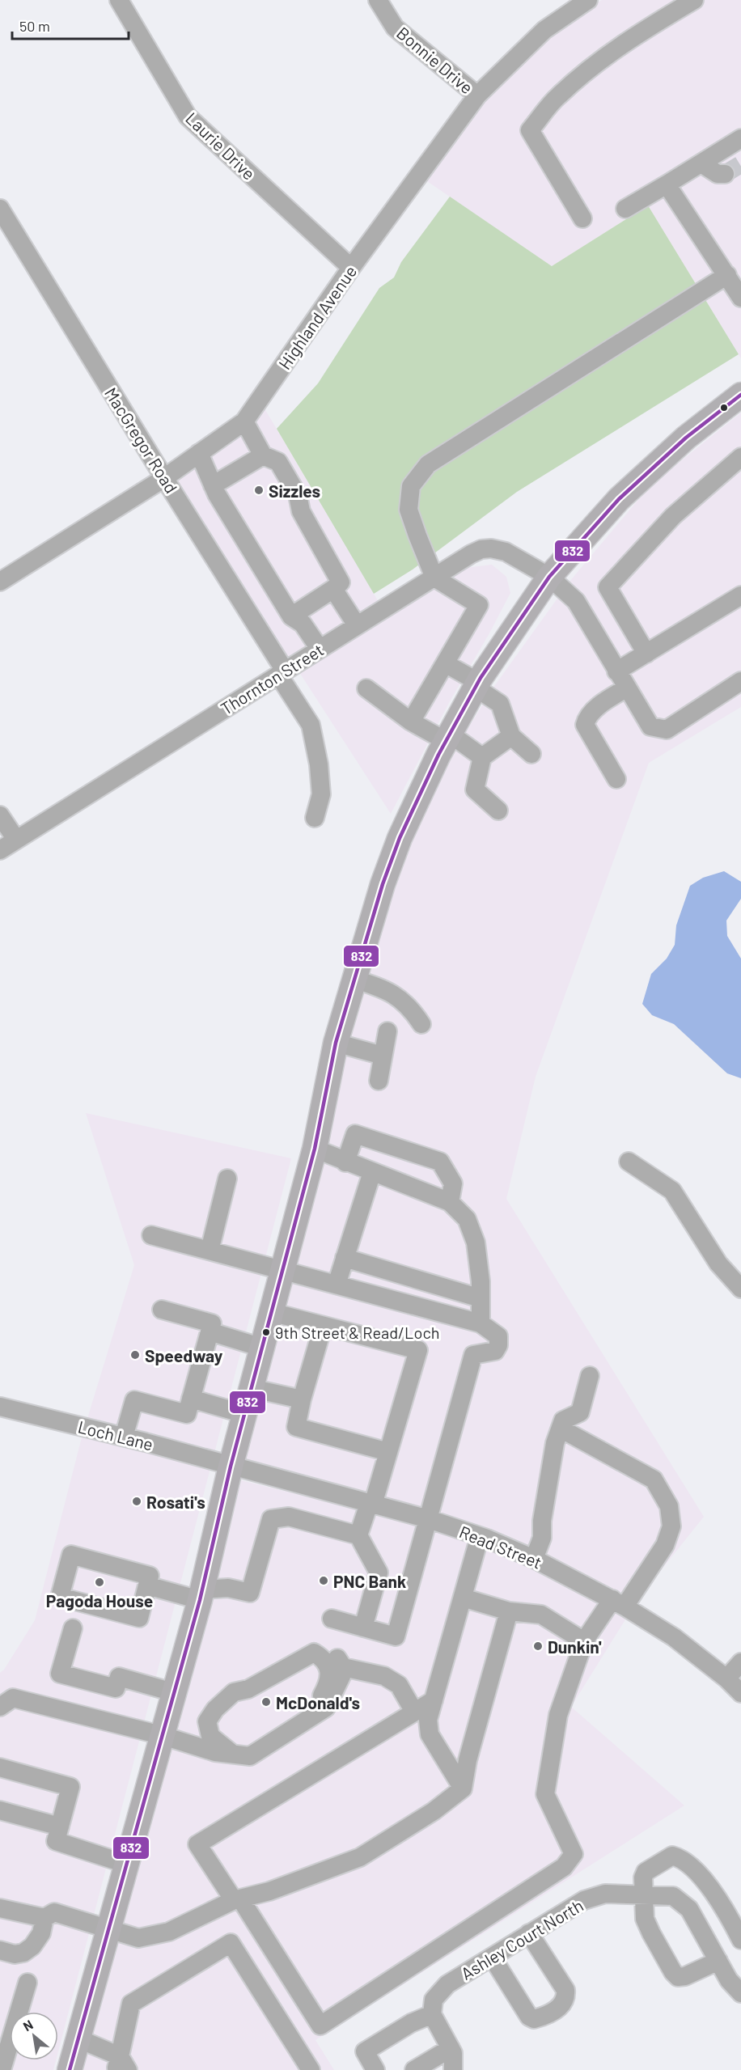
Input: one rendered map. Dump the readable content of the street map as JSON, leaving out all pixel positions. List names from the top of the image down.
{
  "streets": {
    "street": [
      "Bonnie Drive",
      "Laurie Drive",
      "Highland Avenue",
      "MacGregor Road",
      "Thornton Street",
      "Loch Lane",
      "Read Street",
      "Ashley Court North"
    ]
  },
  "crossings": [
    ["Bonnie Drive", "Highland Avenue"],
    ["Laurie Drive", "Highland Avenue"],
    ["Highland Avenue", "MacGregor Road"],
    ["MacGregor Road", "Thornton Street"],
    ["Loch Lane", "Read Street"]
  ],
  "places": [
    "Sizzles",
    "9th Street & Read/Loch",
    "Speedway",
    "Rosati's",
    "PNC Bank",
    "Pagoda House",
    "Dunkin'",
    "McDonald's"
  ],
  "lines": ["transit line 832"],
  "scale_bar": "50 m",
  "north": "top left"
}
